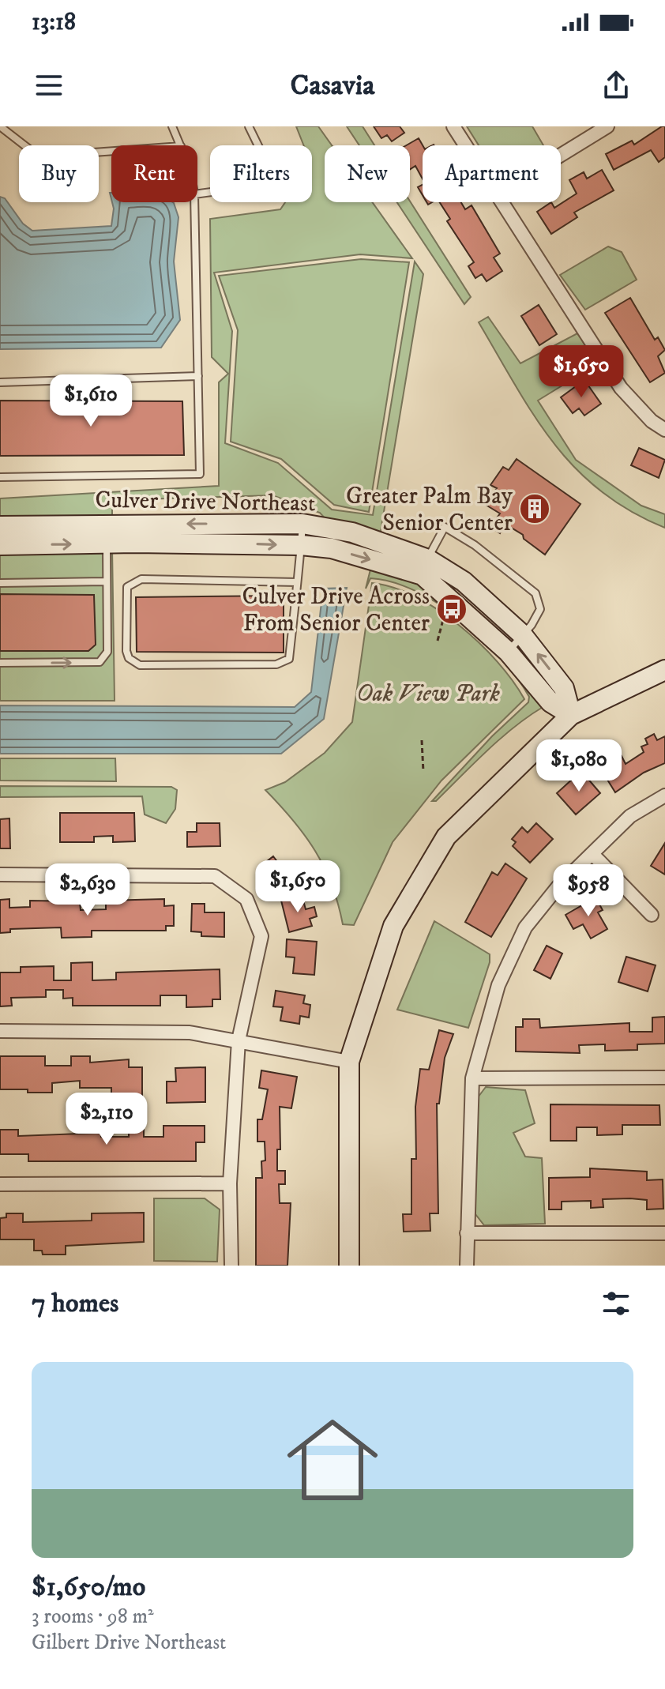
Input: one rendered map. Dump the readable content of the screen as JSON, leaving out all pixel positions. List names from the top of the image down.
{
  "streets": {
    "street": ["Culver Drive Northeast"]
  },
  "parks": ["Oak View Park"],
  "places": {
    "building": ["Greater Palm Bay Senior Center"],
    "bus stop": ["Culver Drive Across From Senior Center"]
  },
  "page": {
    "status": "13:18",
    "header": "Casavia",
    "chip": [
      "Buy",
      "Rent",
      "Filters",
      "New",
      "Apartment"
    ],
    "price": [
      "$1,650",
      "$1,610",
      "$1,080",
      "$1,650",
      "$2,630",
      "$958",
      "$2,110"
    ],
    "heading": "7 homes",
    "list": [
      {
        "name": "$1,650/mo",
        "note": "3 rooms · 98 m² · Gilbert Drive Northeast"
      }
    ]
  }
}
